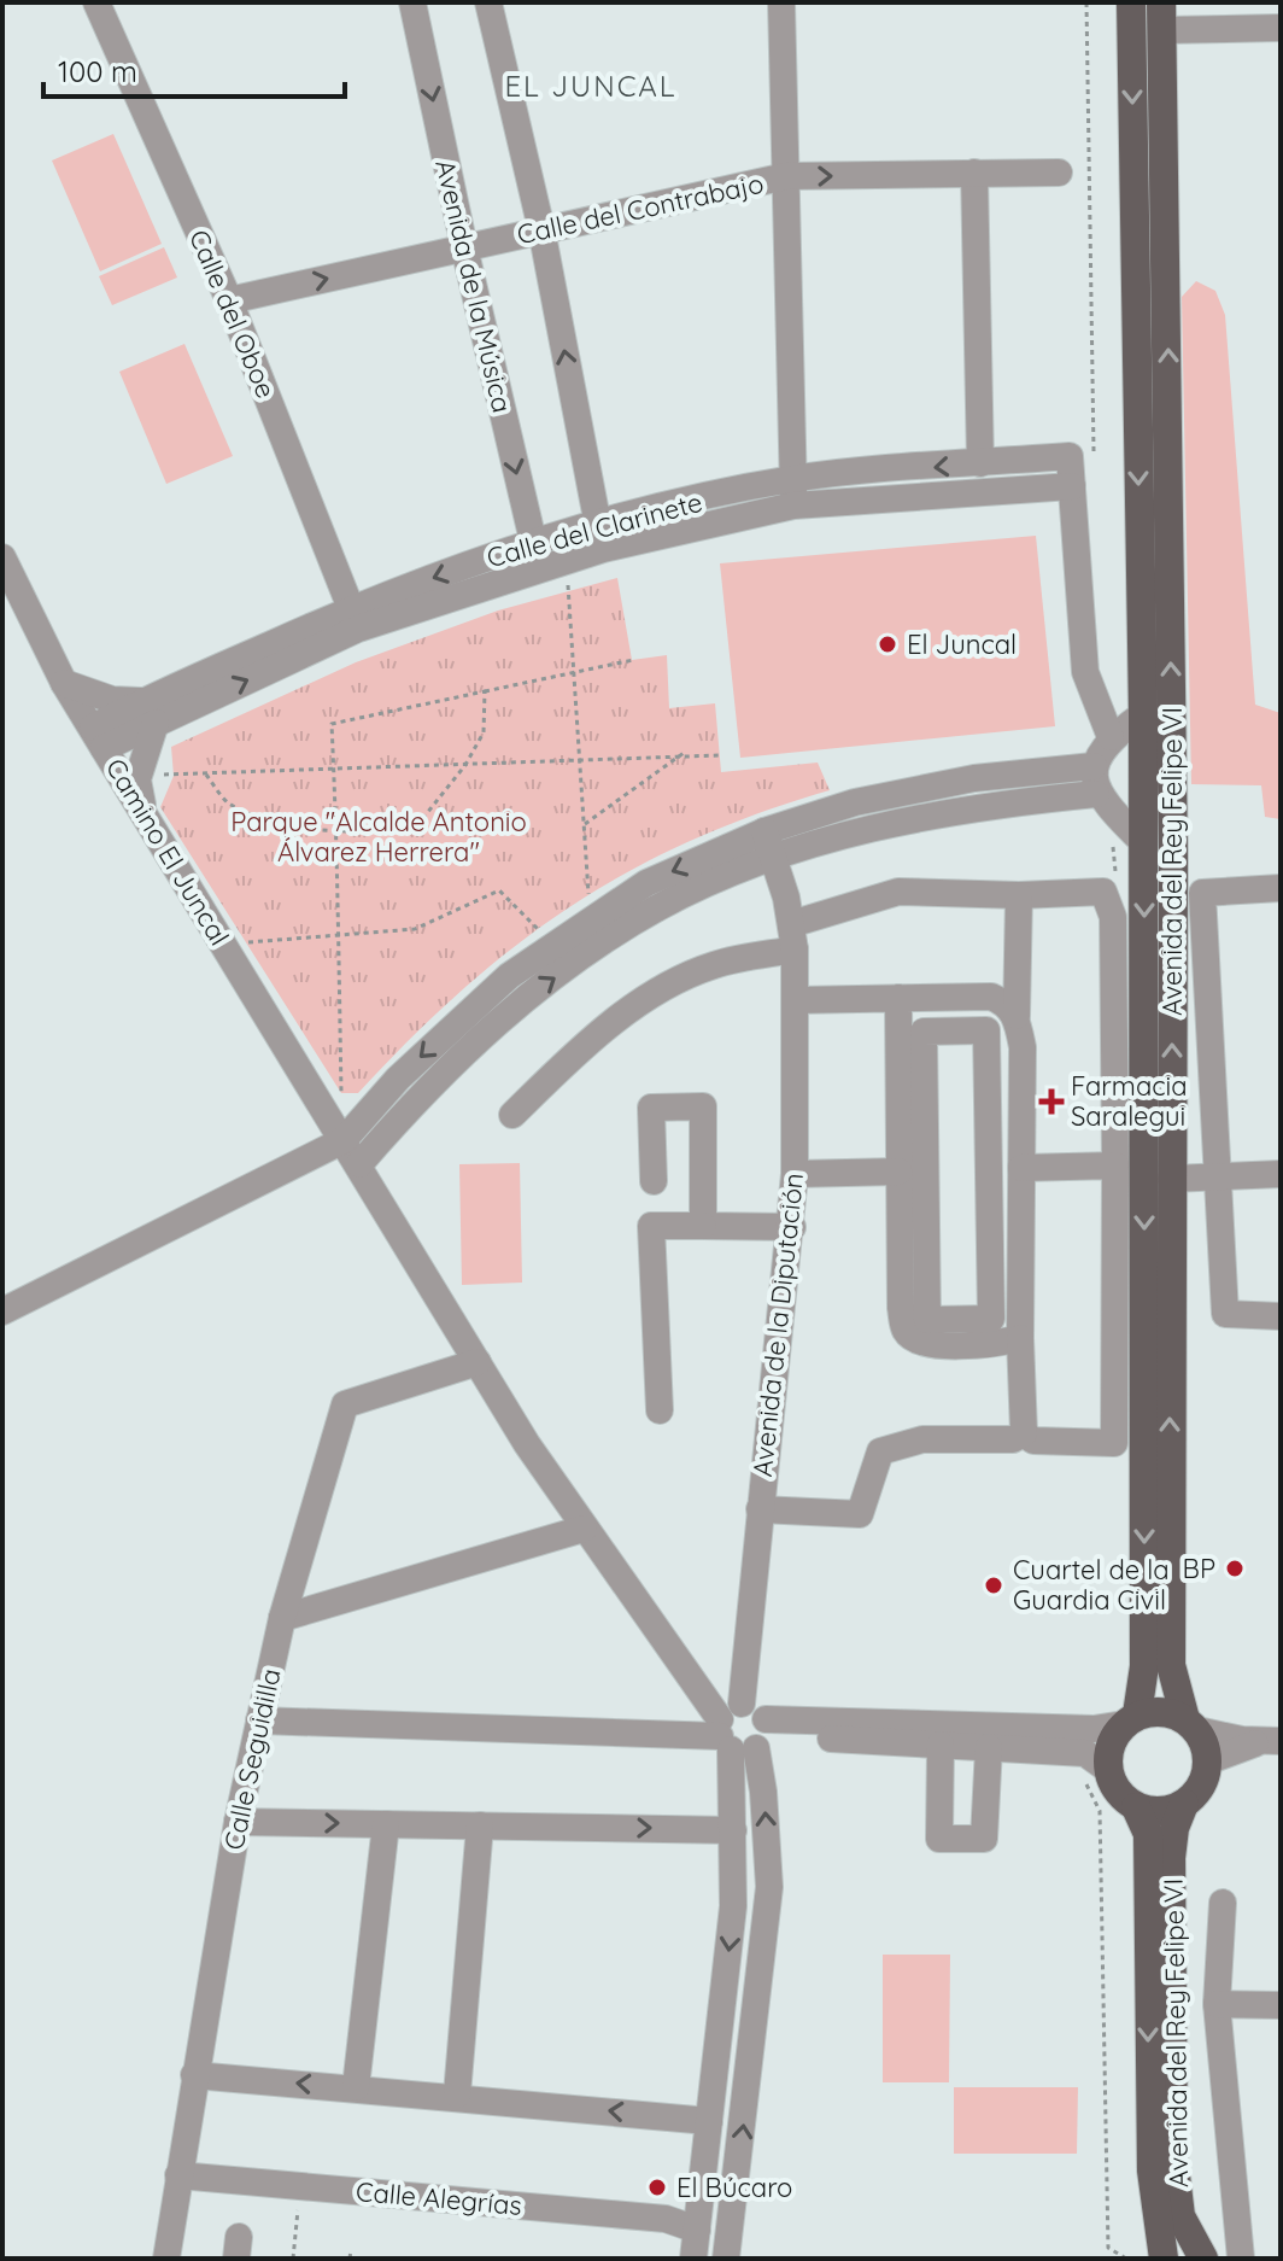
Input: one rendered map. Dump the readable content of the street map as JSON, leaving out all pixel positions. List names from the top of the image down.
{
  "streets": {
    "main road": ["Avenida del Rey Felipe VI"],
    "street": [
      "Calle del Contrabajo",
      "Avenida de la Música",
      "Calle del Oboe",
      "Calle del Clarinete",
      "Camino El Juncal",
      "Avenida de la Diputación",
      "Calle Seguidilla",
      "Calle Alegrías"
    ]
  },
  "crossings": [
    ["Calle del Contrabajo", "Avenida de la Música"],
    ["Calle del Contrabajo", "Calle del Oboe"],
    ["Avenida de la Música", "Calle del Clarinete"],
    ["Calle del Oboe", "Calle del Clarinete"],
    ["Calle del Clarinete", "Camino El Juncal"],
    ["Camino El Juncal", "Avenida de la Diputación"],
    ["Camino El Juncal", "Calle Seguidilla"],
    ["Avenida de la Diputación", "Calle Alegrías"],
    ["Calle Seguidilla", "Calle Alegrías"]
  ],
  "one_way": ["Calle del Contrabajo"],
  "districts": ["EL JUNCAL"],
  "parks": ["Parque \"Alcalde Antonio Álvarez Herrera\""],
  "places": {
    "other": [
      "El Juncal",
      "BP",
      "Cuartel de la Guardia Civil",
      "El Búcaro"
    ],
    "health": ["Farmacia Saralegui"]
  },
  "scale_bar": "100 m"
}
